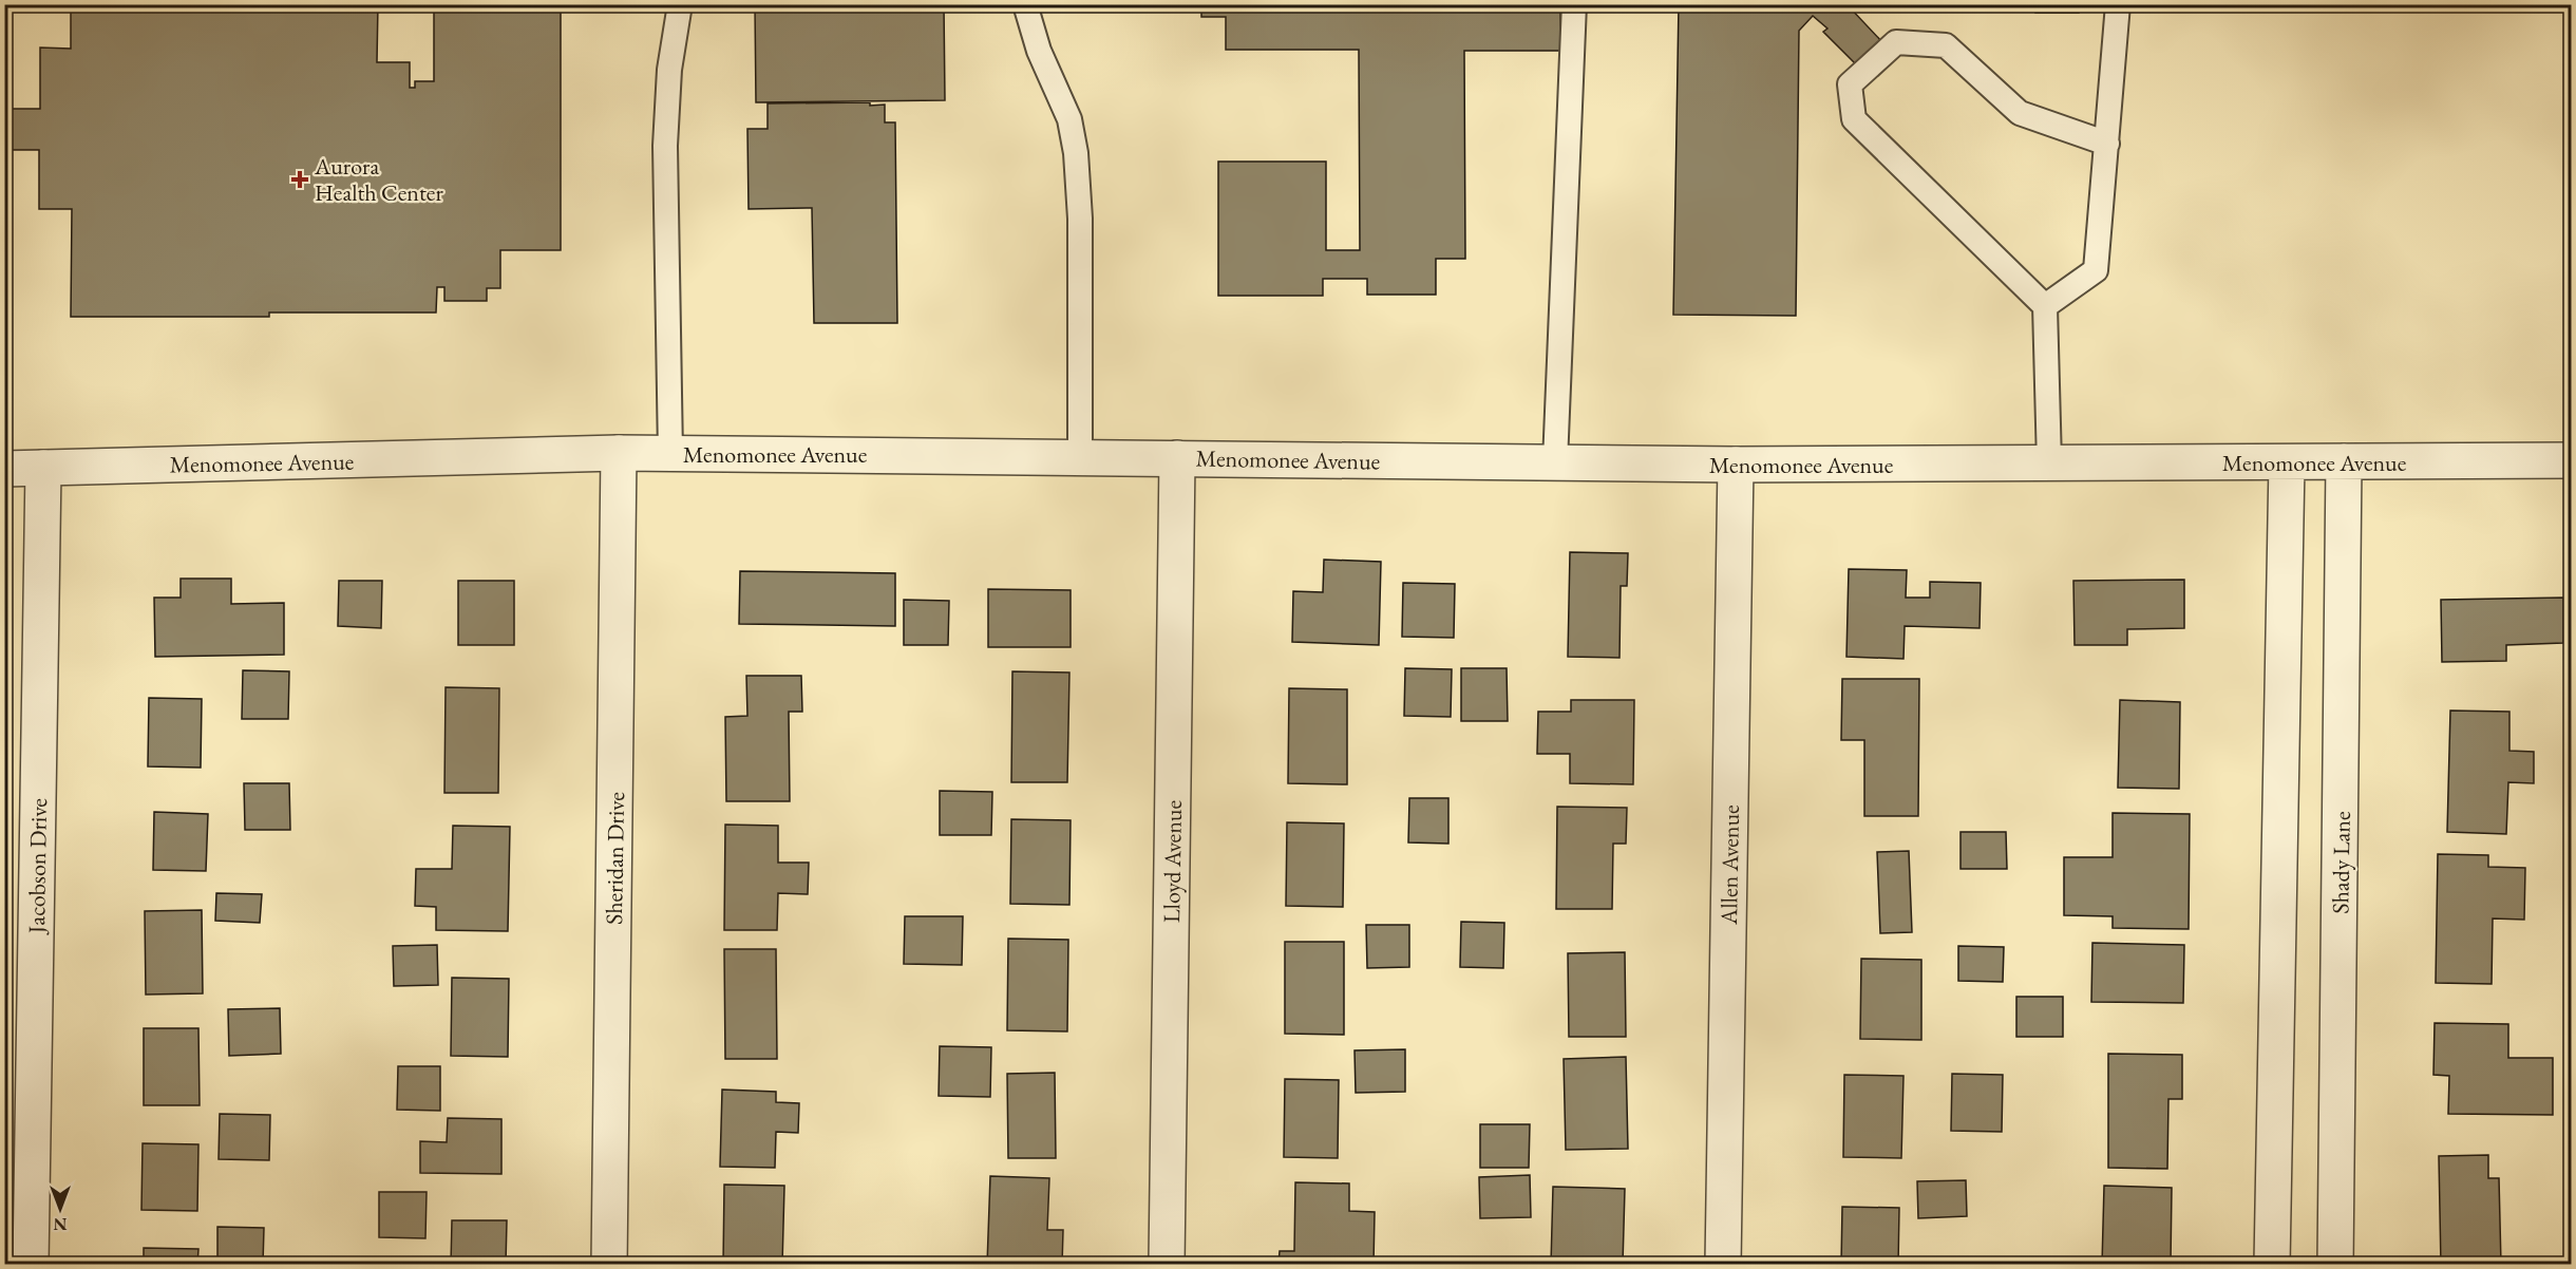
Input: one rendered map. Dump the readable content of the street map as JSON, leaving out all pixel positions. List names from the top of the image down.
{
  "streets": {
    "street": [
      "Menomonee Avenue",
      "Sheridan Drive",
      "Lloyd Avenue",
      "Shady Lane",
      "Allen Avenue",
      "Jacobson Drive"
    ]
  },
  "crossings": [
    ["Menomonee Avenue", "Sheridan Drive"],
    ["Menomonee Avenue", "Lloyd Avenue"],
    ["Menomonee Avenue", "Shady Lane"],
    ["Menomonee Avenue", "Allen Avenue"],
    ["Menomonee Avenue", "Jacobson Drive"]
  ],
  "places": {
    "health": ["Aurora Health Center"]
  },
  "north": "bottom"
}
